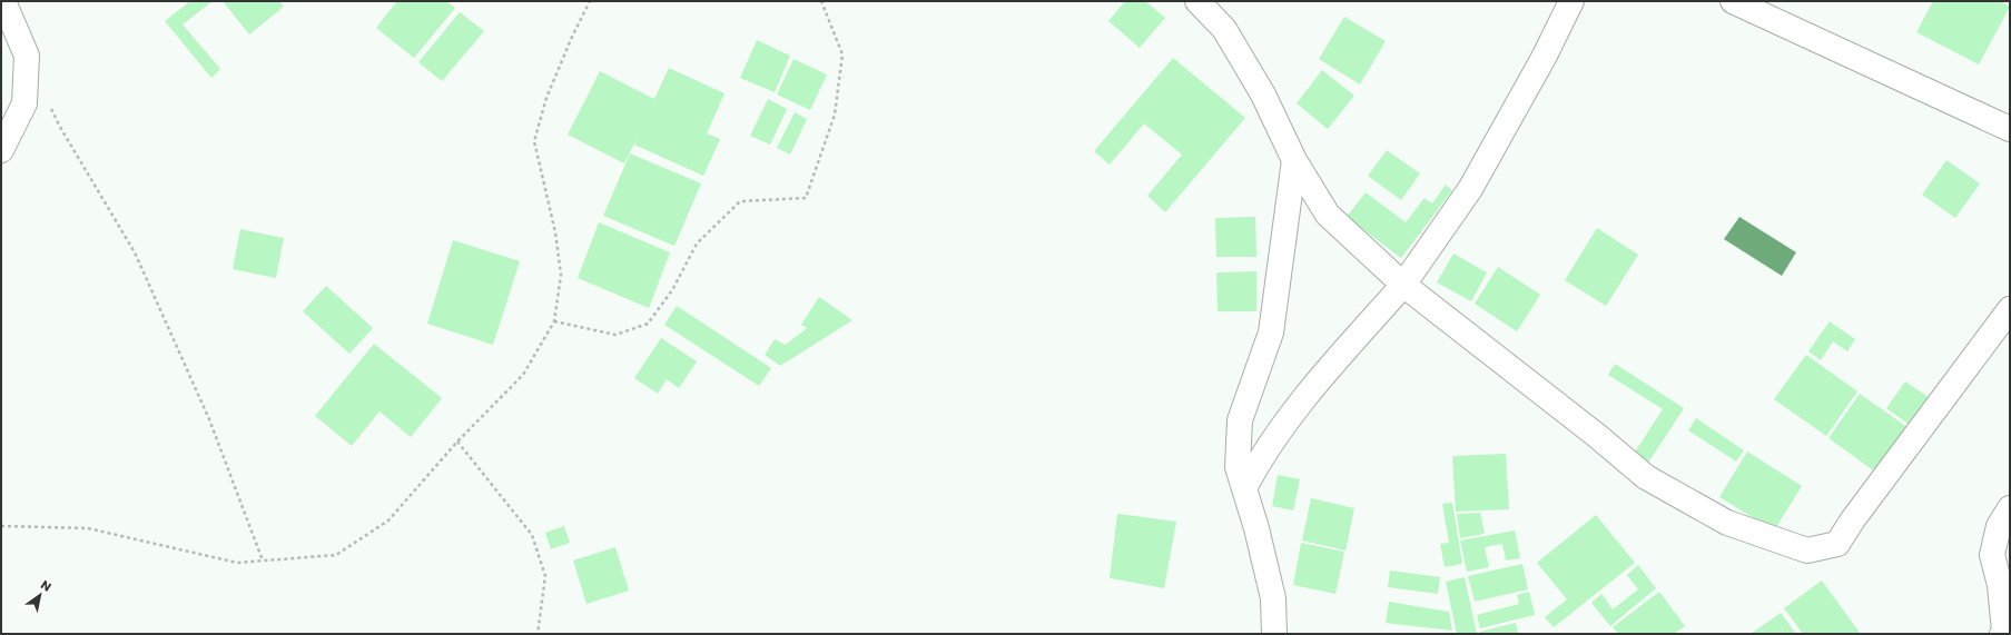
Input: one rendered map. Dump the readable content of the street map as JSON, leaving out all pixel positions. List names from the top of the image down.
{
  "north": "top right"
}
